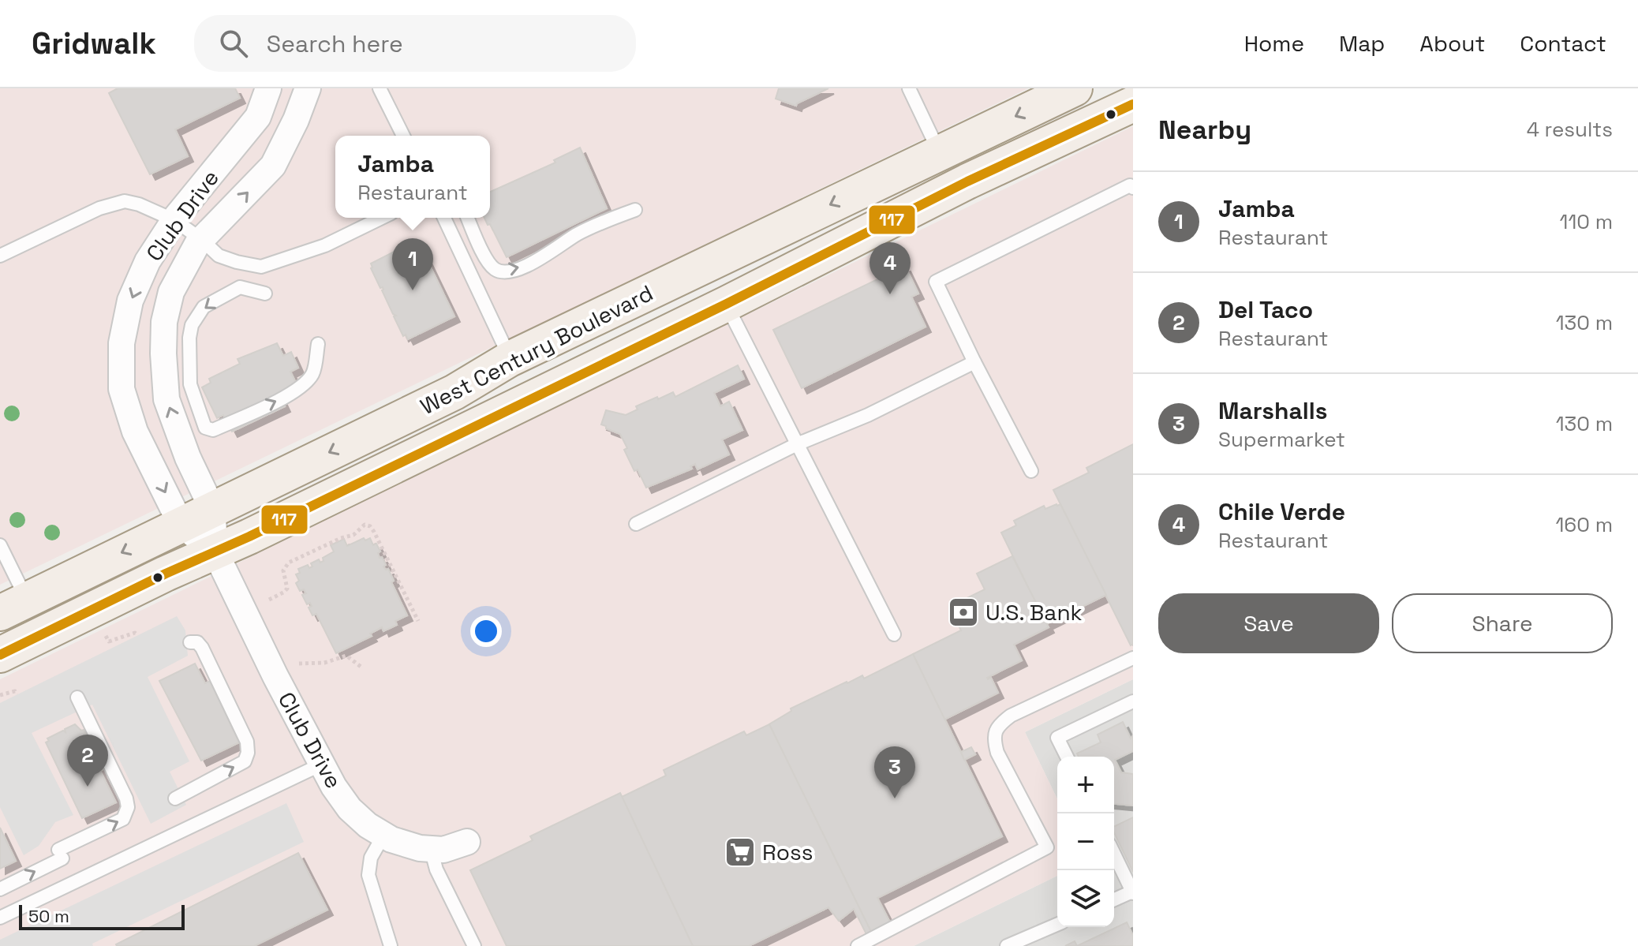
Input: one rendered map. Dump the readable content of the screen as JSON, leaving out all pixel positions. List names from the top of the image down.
{
  "streets": {
    "main road": ["West Century Boulevard"],
    "street": ["Club Drive"]
  },
  "crossings": [
    ["Club Drive", "West Century Boulevard"]
  ],
  "places": {
    "bank": ["U.S. Bank"],
    "supermarket": ["Ross"]
  },
  "lines": ["transit line 117"],
  "scale_bar": "50 m",
  "page": {
    "header": "Gridwalk",
    "search": "Search here",
    "nav": [
      "Home",
      "Map",
      "About",
      "Contact"
    ],
    "heading": ["Nearby", "4 results"],
    "popup": ["Jamba", "Restaurant"],
    "list": [
      {
        "mark": "1",
        "name": "Jamba",
        "note": "Restaurant",
        "value": "110 m"
      },
      {
        "mark": "2",
        "name": "Del Taco",
        "note": "Restaurant",
        "value": "130 m"
      },
      {
        "mark": "3",
        "name": "Marshalls",
        "note": "Supermarket",
        "value": "130 m"
      },
      {
        "mark": "4",
        "name": "Chile Verde",
        "note": "Restaurant",
        "value": "160 m"
      }
    ],
    "pins": [
      "1",
      "4",
      "2",
      "3"
    ],
    "buttons": ["Save", "Share"],
    "map_buttons": ["+", "−"],
    "scale": "50 m"
  }
}
